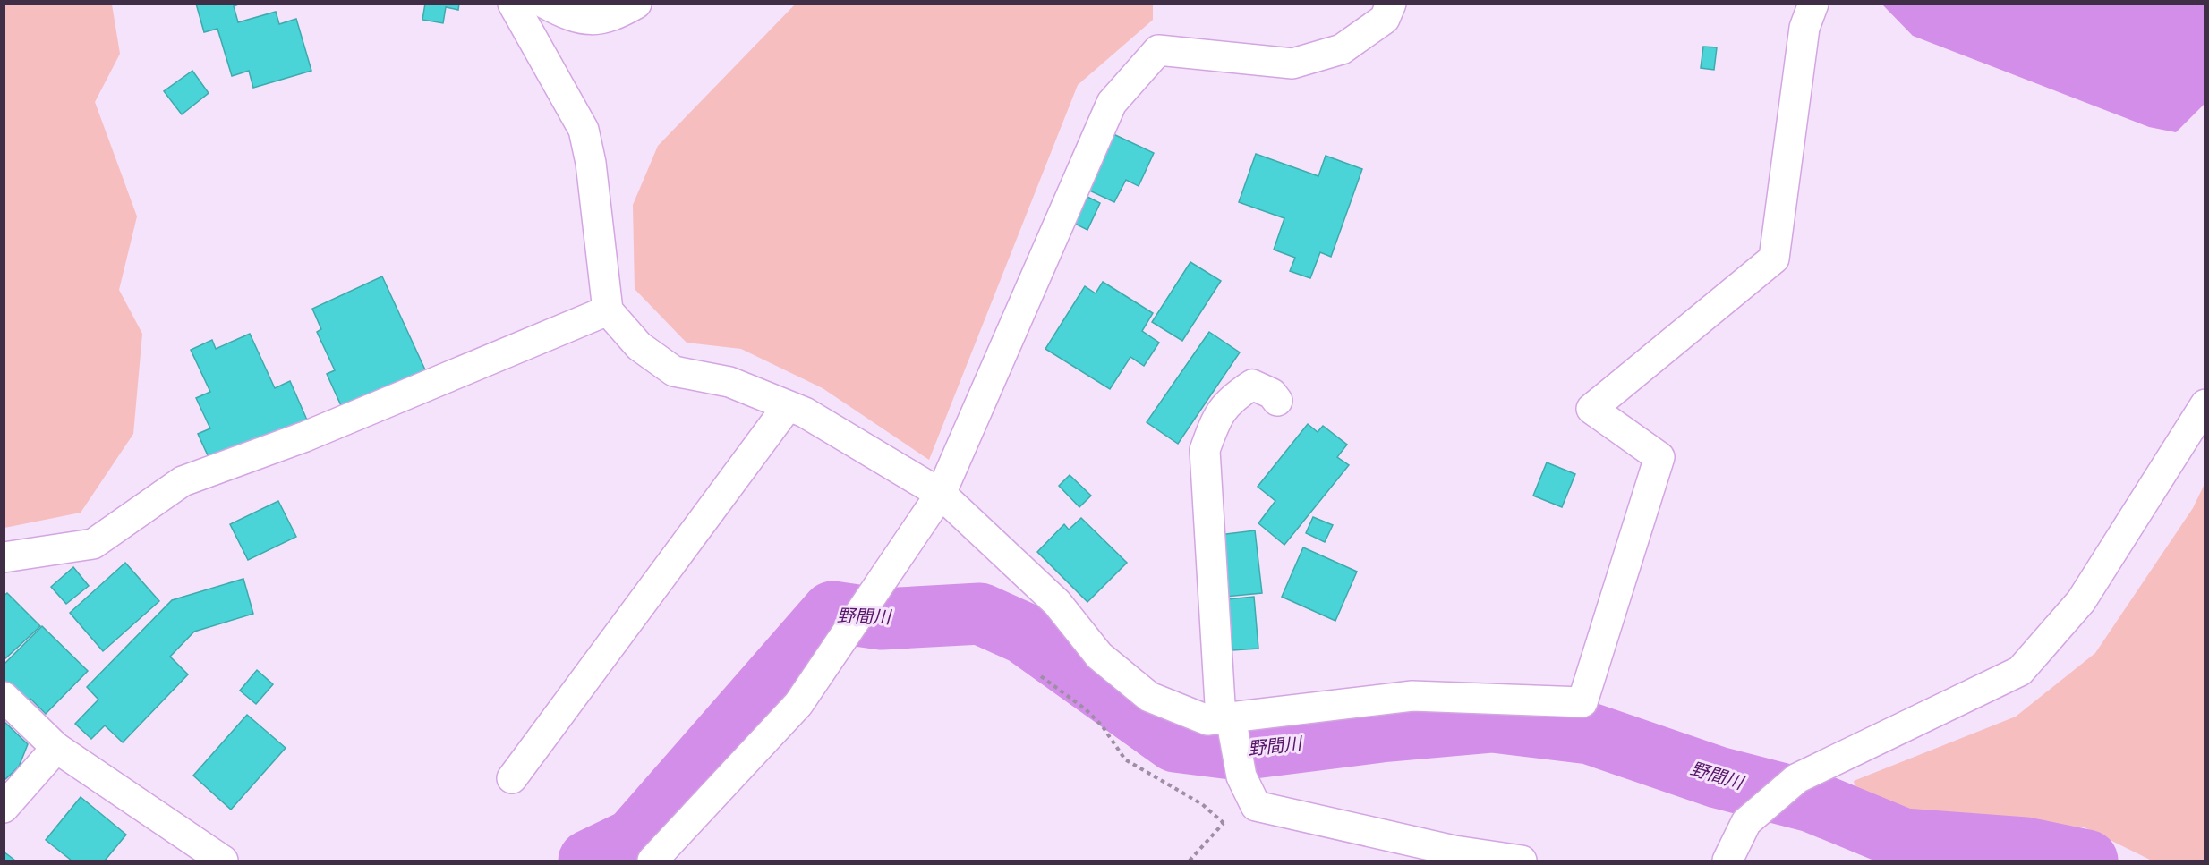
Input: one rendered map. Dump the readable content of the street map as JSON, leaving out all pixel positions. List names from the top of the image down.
{
  "water": ["野間川"]
}
